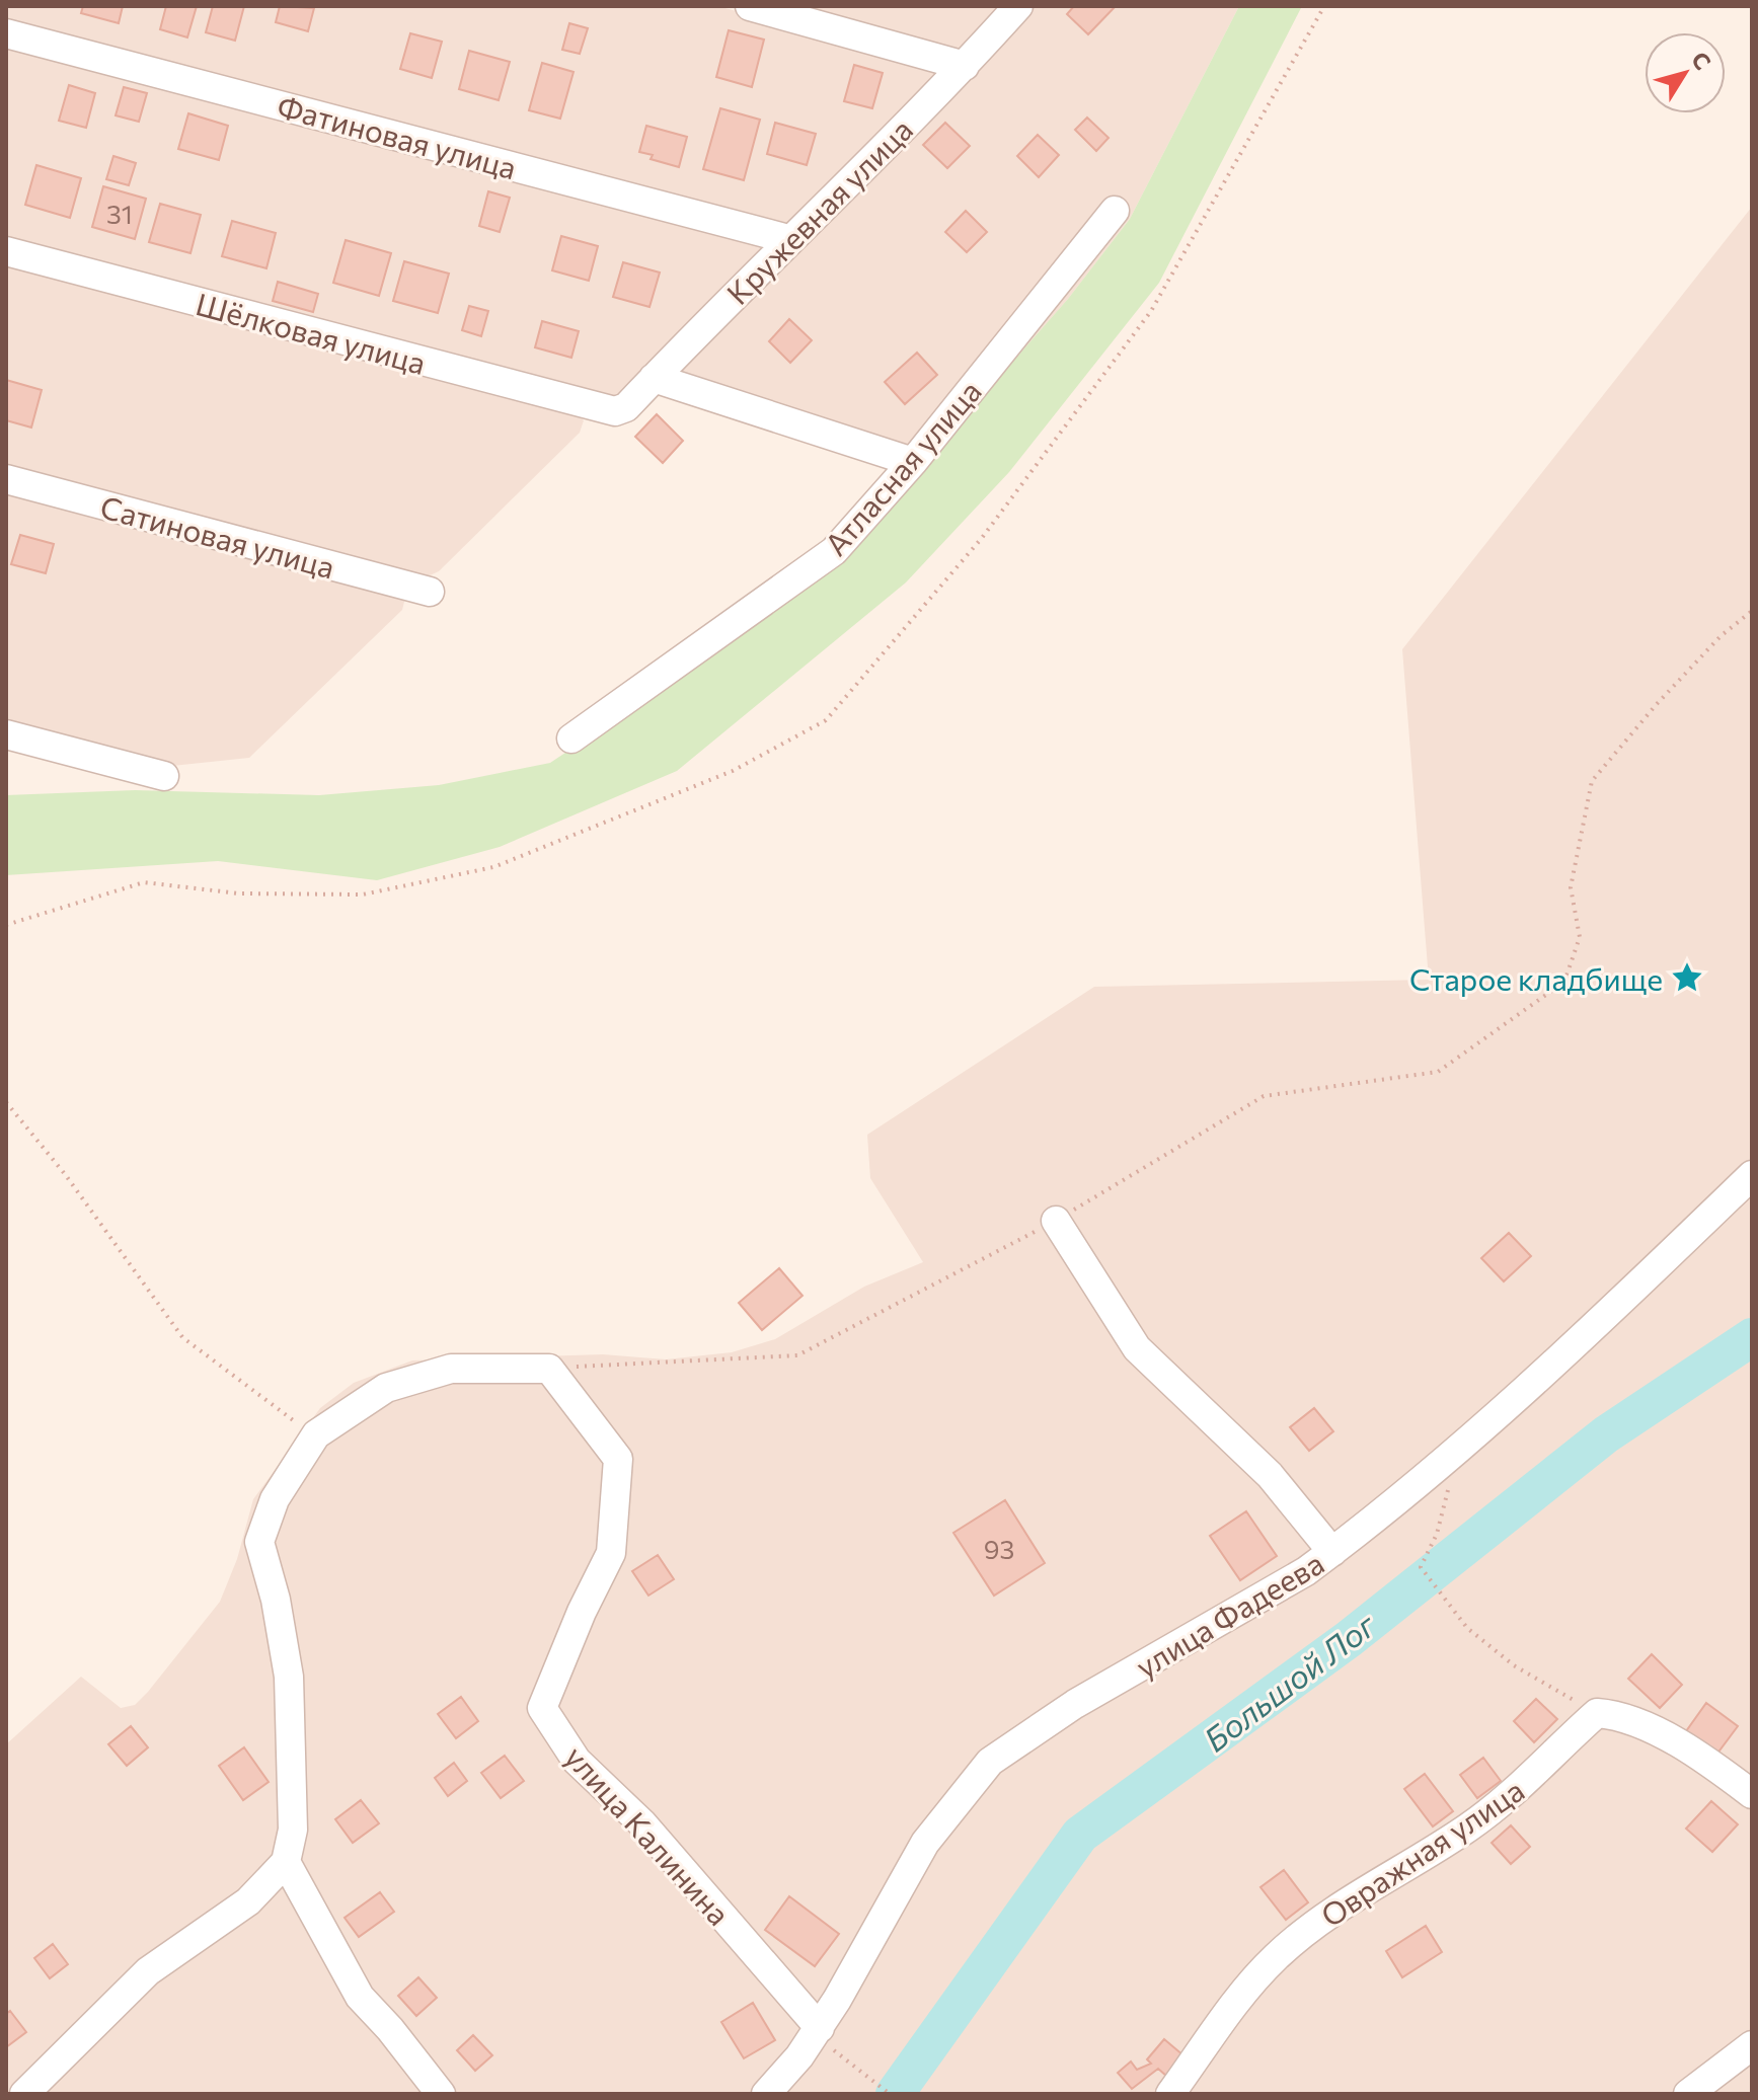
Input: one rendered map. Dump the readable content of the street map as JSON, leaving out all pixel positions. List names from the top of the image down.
{
  "streets": {
    "street": [
      "Фатиновая улица",
      "Кружевная улица",
      "Шёлковая улица",
      "Атласная улица",
      "Сатиновая улица",
      "улица Фадеева",
      "улица Калинина",
      "Овражная улица"
    ]
  },
  "crossings": [
    ["Фатиновая улица", "Кружевная улица"],
    ["Кружевная улица", "Шёлковая улица"],
    ["улица Фадеева", "улица Калинина"]
  ],
  "water": ["Большой Лог"],
  "places": {
    "place": ["Старое кладбище"]
  },
  "house_numbers": ["31", "93"],
  "north": "top right"
}
